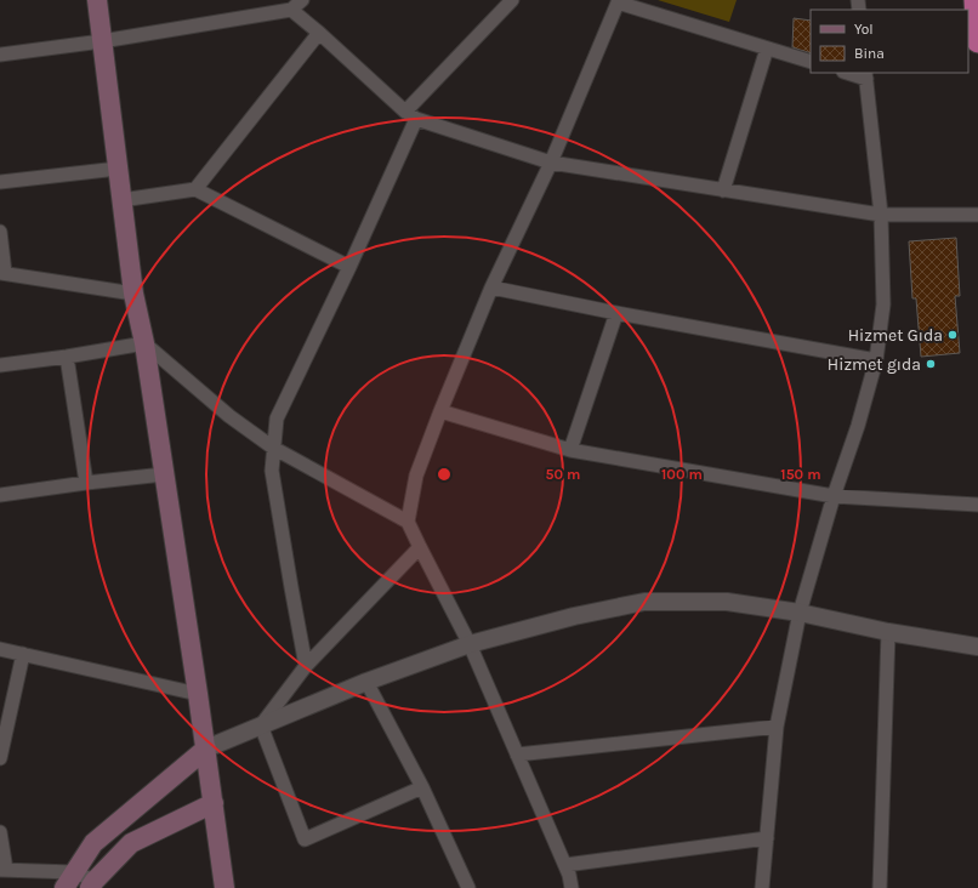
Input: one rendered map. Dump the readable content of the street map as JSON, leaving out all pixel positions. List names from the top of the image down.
{
  "places": ["Hizmet Gıda", "Hizmet gıda"],
  "legend": ["Yol", "Bina"],
  "rings": ["50 m", "100 m", "150 m"]
}
